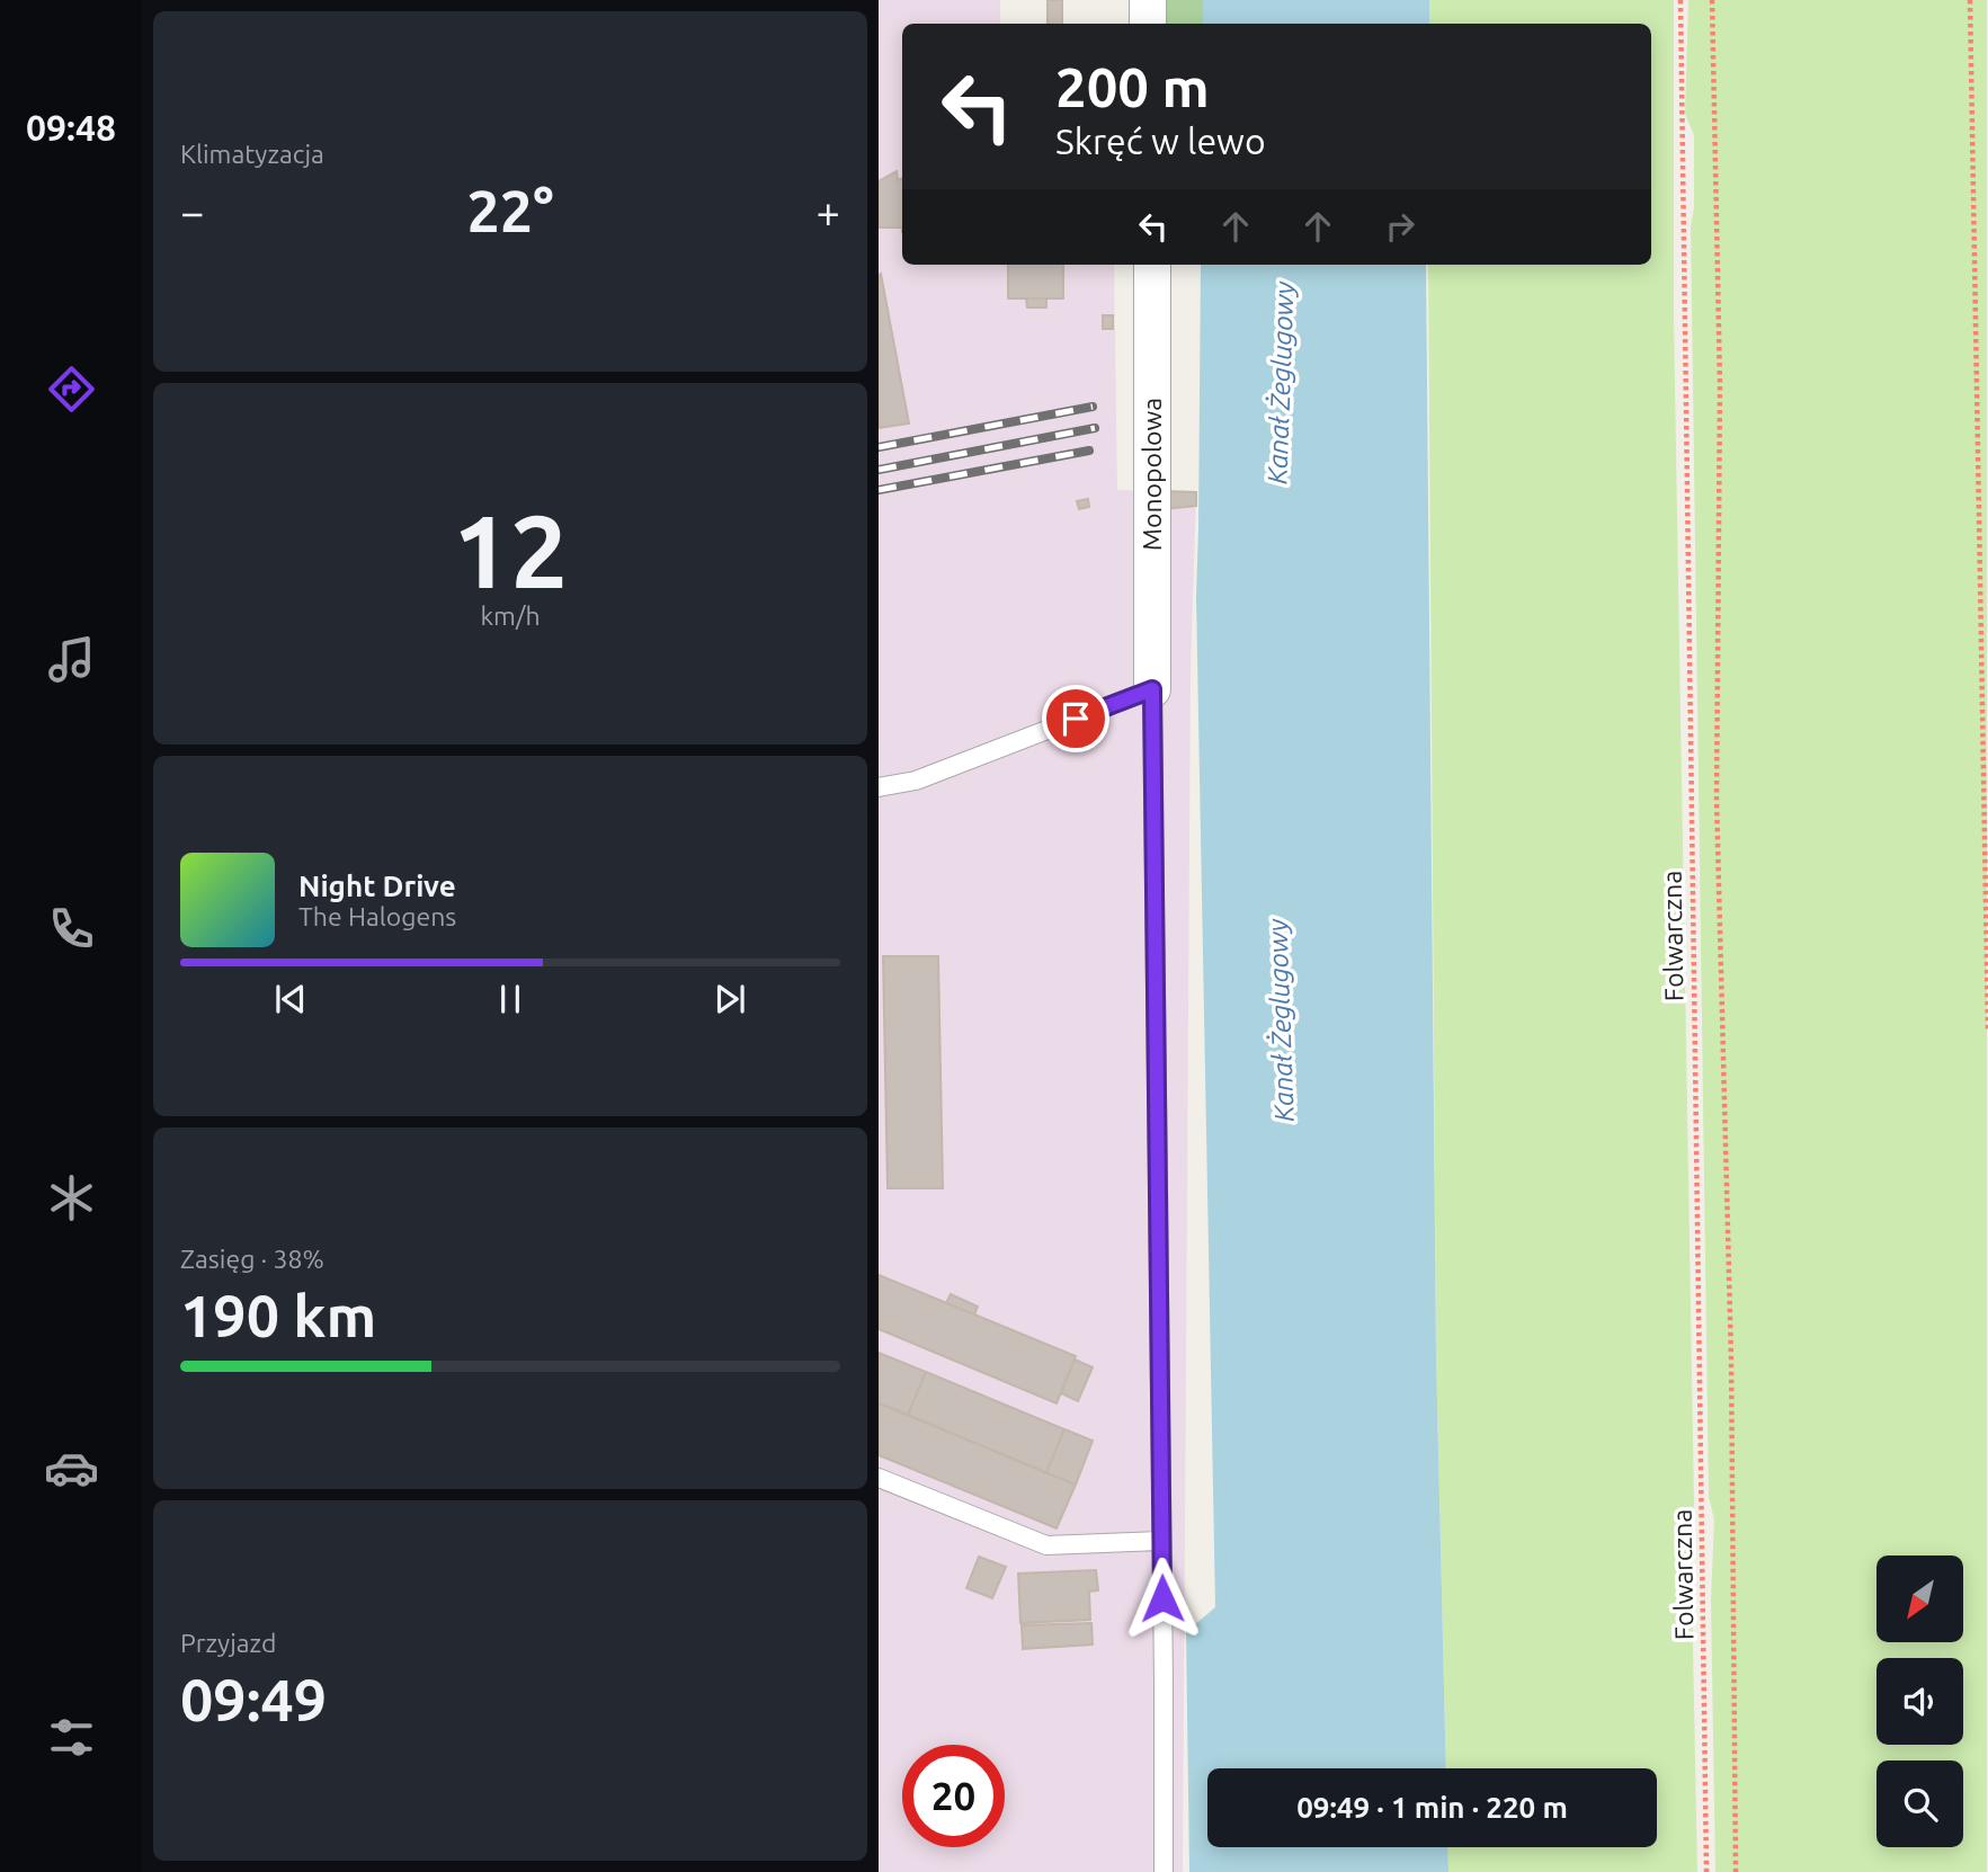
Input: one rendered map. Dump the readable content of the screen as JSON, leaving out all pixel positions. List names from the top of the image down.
{
  "streets": {
    "street": ["Monopolowa"],
    "path": ["Folwarczna"]
  },
  "water": ["Kanał Żeglugowy"],
  "north": "bottom left",
  "page": {
    "tabs": "09:48",
    "tile": [
      "Klimatyzacja",
      ["12", "km/h"],
      ["Zasięg · 38%", "190 km"],
      ["Przyjazd", "09:49"]
    ],
    "turn": ["200 m", "Skręć w lewo"],
    "heat": ["−", "22°", "+"],
    "song": ["Night Drive", "The Halogens"],
    "limit": "20",
    "trip": "09:49 · 1 min · 220 m"
  }
}
